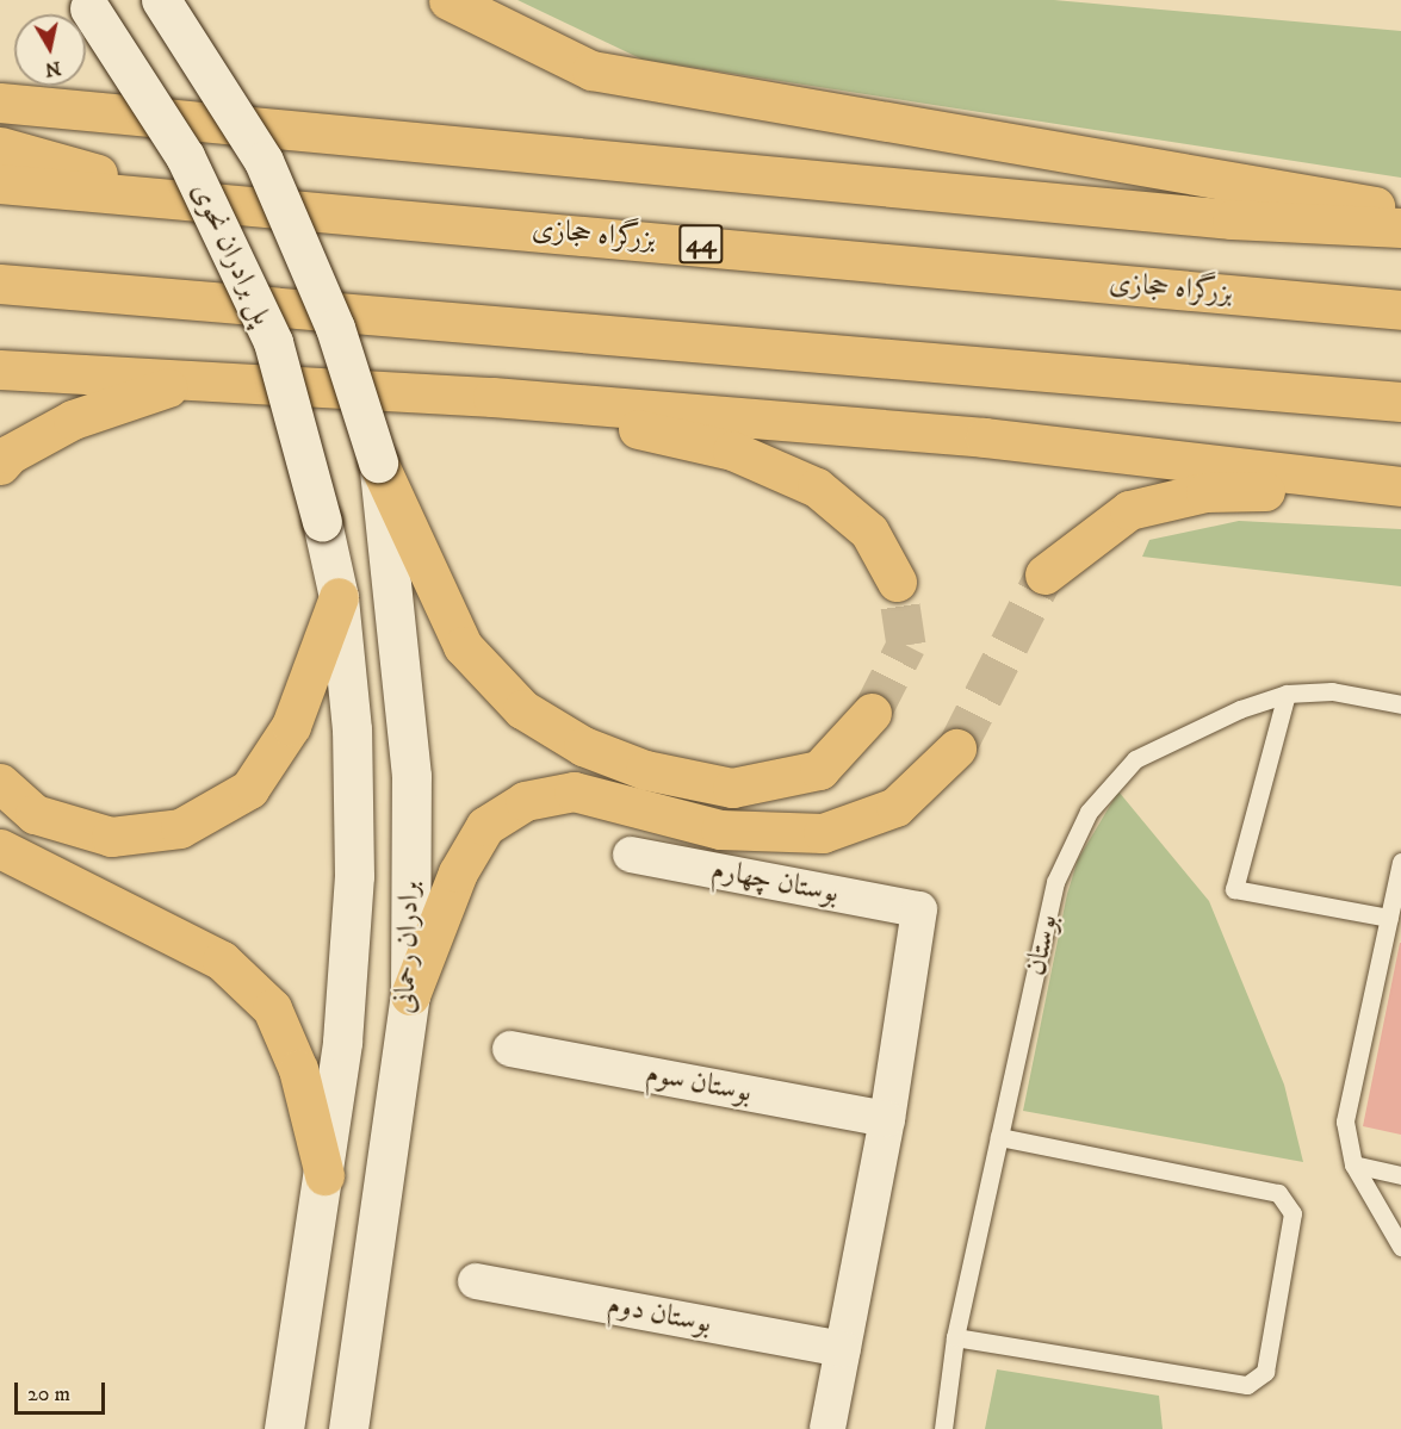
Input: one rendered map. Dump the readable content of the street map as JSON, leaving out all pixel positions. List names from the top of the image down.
{
  "streets": {
    "highway": ["بزرگراه حجازی", "44"],
    "main road": ["پل برادران نحوی", "برادران رحمانی"],
    "street": ["بوستان چهارم", "بوستان سوم", "بوستان دوم"],
    "lane": ["بوستان"]
  },
  "crossings": [
    ["پل برادران نحوی", "برادران رحمانی"],
    ["بوستان چهارم", "بوستان سوم"]
  ],
  "scale_bar": "20 m",
  "north": "bottom"
}
